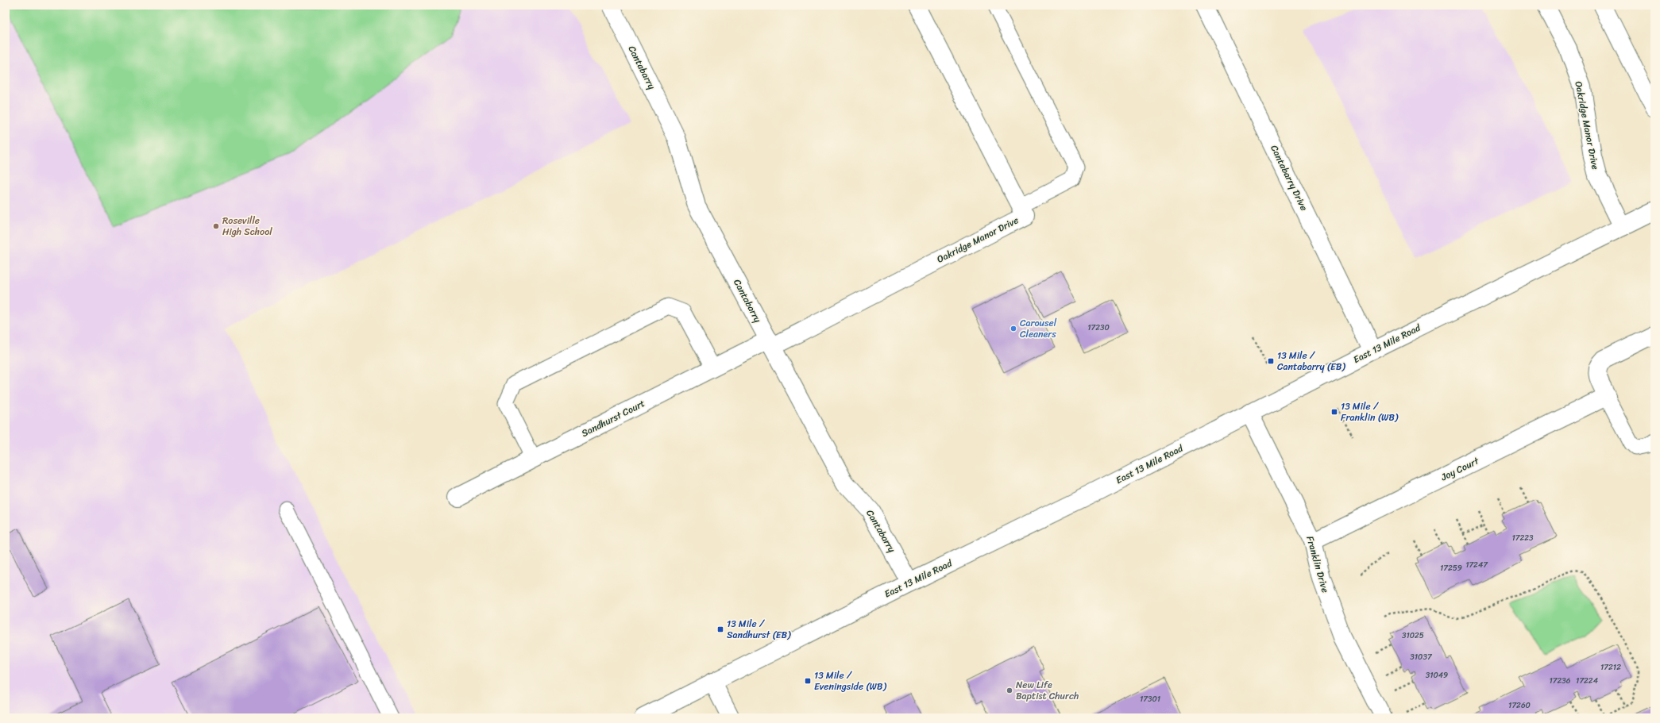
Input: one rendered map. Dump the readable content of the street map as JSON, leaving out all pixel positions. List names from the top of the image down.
{
  "streets": {
    "street": [
      "Cantabarry",
      "Oakridge Manor Drive",
      "Cantabarry Drive",
      "East 13 Mile Road",
      "Sandhurst Court",
      "Joy Court",
      "Franklin Drive"
    ]
  },
  "crossings": [
    ["Cantabarry", "Oakridge Manor Drive"],
    ["Cantabarry", "East 13 Mile Road"],
    ["Cantabarry", "Sandhurst Court"],
    ["Oakridge Manor Drive", "East 13 Mile Road"],
    ["Oakridge Manor Drive", "Sandhurst Court"],
    ["Cantabarry Drive", "East 13 Mile Road"],
    ["East 13 Mile Road", "Franklin Drive"],
    ["Joy Court", "Franklin Drive"]
  ],
  "places": {
    "other": ["Roseville High School", "Carousel Cleaners", "New Life Baptist Church"],
    "transit": [
      "13 Mile / Cantabarry (EB)",
      "13 Mile / Franklin (WB)",
      "13 Mile / Sandhurst (EB)",
      "13 Mile / Eveningside (WB)"
    ]
  },
  "house_numbers": [
    "17230",
    "17223",
    "17247",
    "17259",
    "31025",
    "31037",
    "17212",
    "31049",
    "17236",
    "17224",
    "17301",
    "17260"
  ]
}
